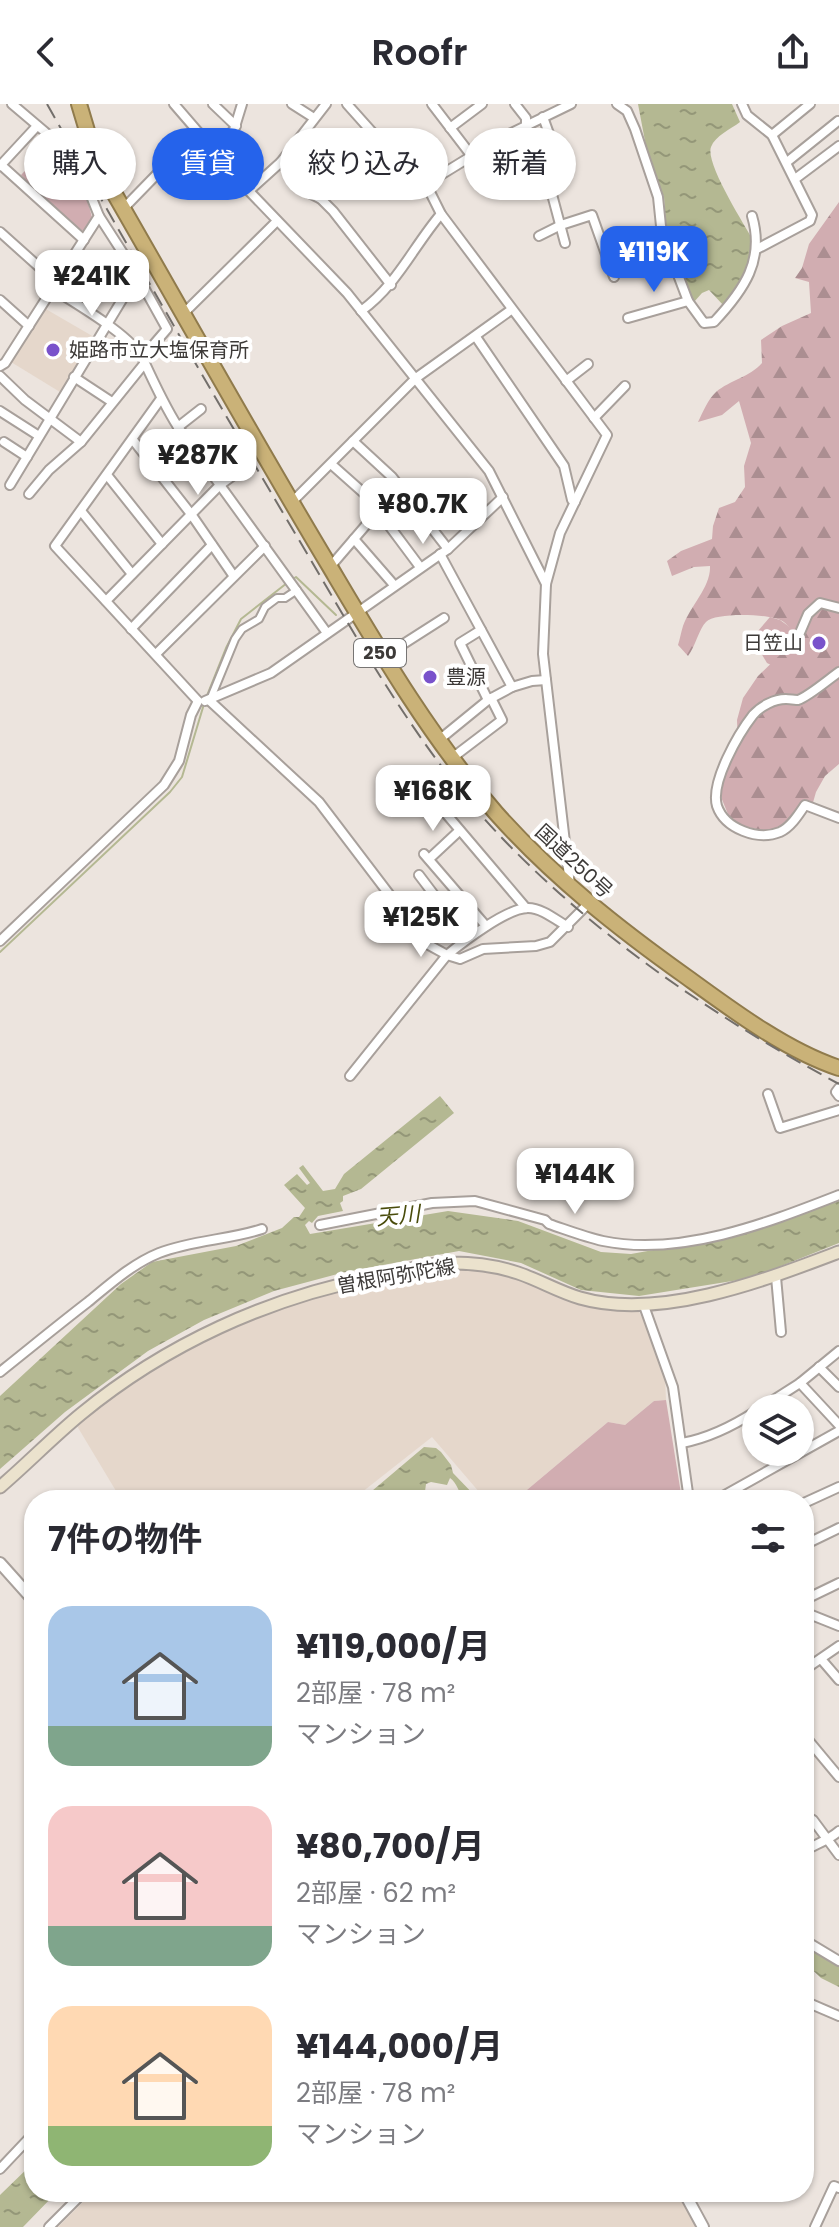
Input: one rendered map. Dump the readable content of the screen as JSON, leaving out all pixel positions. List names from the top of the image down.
{
  "streets": {
    "highway": ["250", "国道250号"],
    "main road": ["曽根阿弥陀線"]
  },
  "water": ["天川"],
  "places": ["姫路市立大塩保育所", "日笠山", "豊源"],
  "page": {
    "header": "Roofr",
    "chip": [
      "購入",
      "賃貸",
      "絞り込み",
      "新着"
    ],
    "price": [
      "¥119K",
      "¥241K",
      "¥287K",
      "¥80.7K",
      "¥168K",
      "¥125K",
      "¥144K"
    ],
    "heading": "7件の物件",
    "list": [
      {
        "name": "¥119,000/月",
        "note": "2部屋 · 78 m² · マンション"
      },
      {
        "name": "¥80,700/月",
        "note": "2部屋 · 62 m² · マンション"
      },
      {
        "name": "¥144,000/月",
        "note": "2部屋 · 78 m² · マンション"
      }
    ]
  }
}
